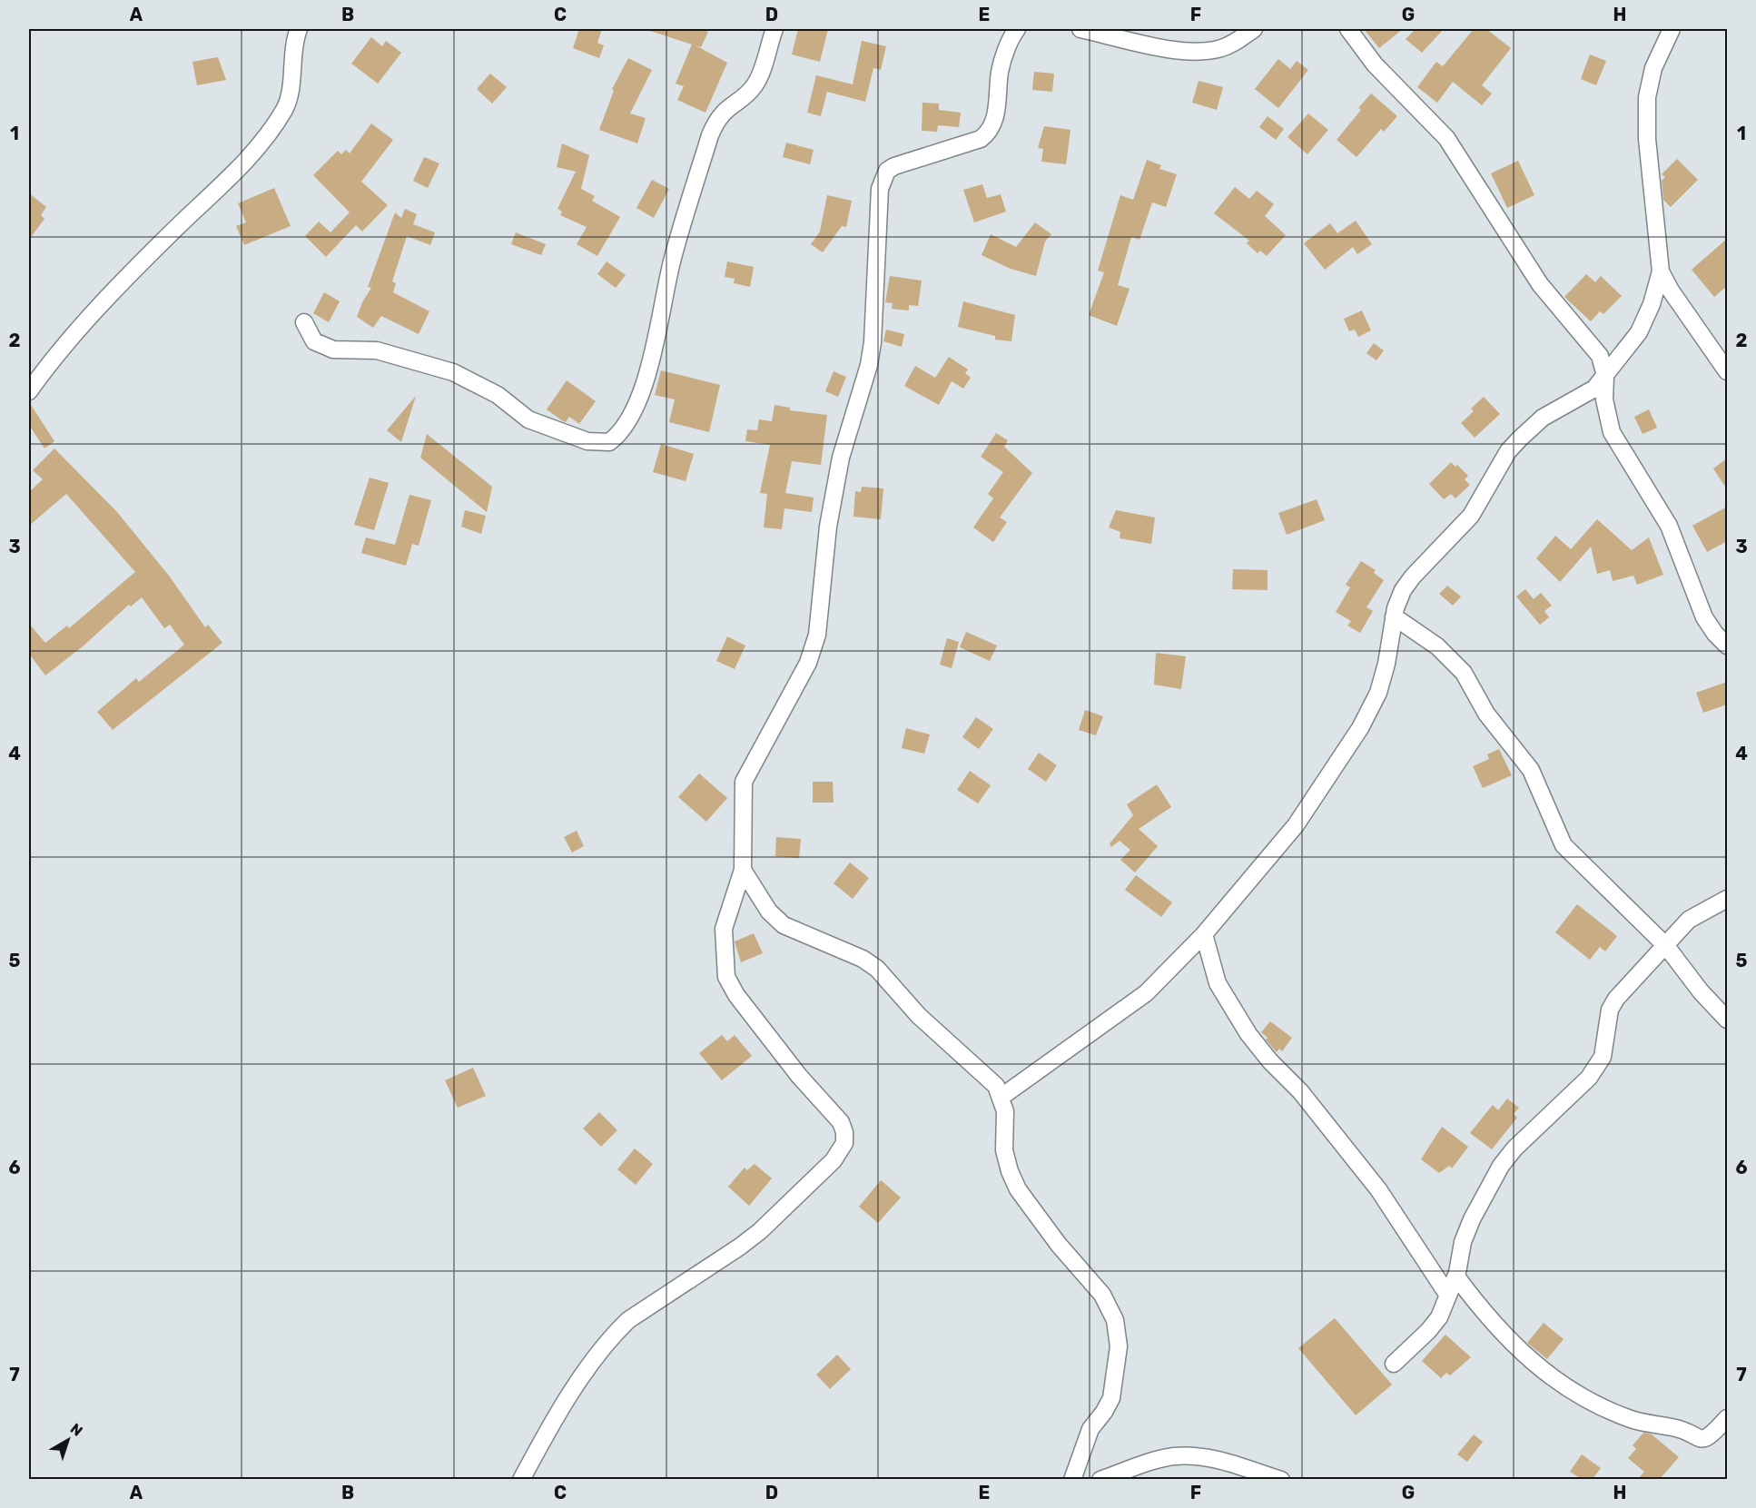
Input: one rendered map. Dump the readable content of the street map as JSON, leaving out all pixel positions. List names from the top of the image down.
{
  "north": "top right",
  "grid": {
    "columns": [
      "A",
      "B",
      "C",
      "D",
      "E",
      "F",
      "G",
      "H"
    ],
    "rows": [
      "1",
      "2",
      "3",
      "4",
      "5",
      "6",
      "7"
    ]
  }
}
